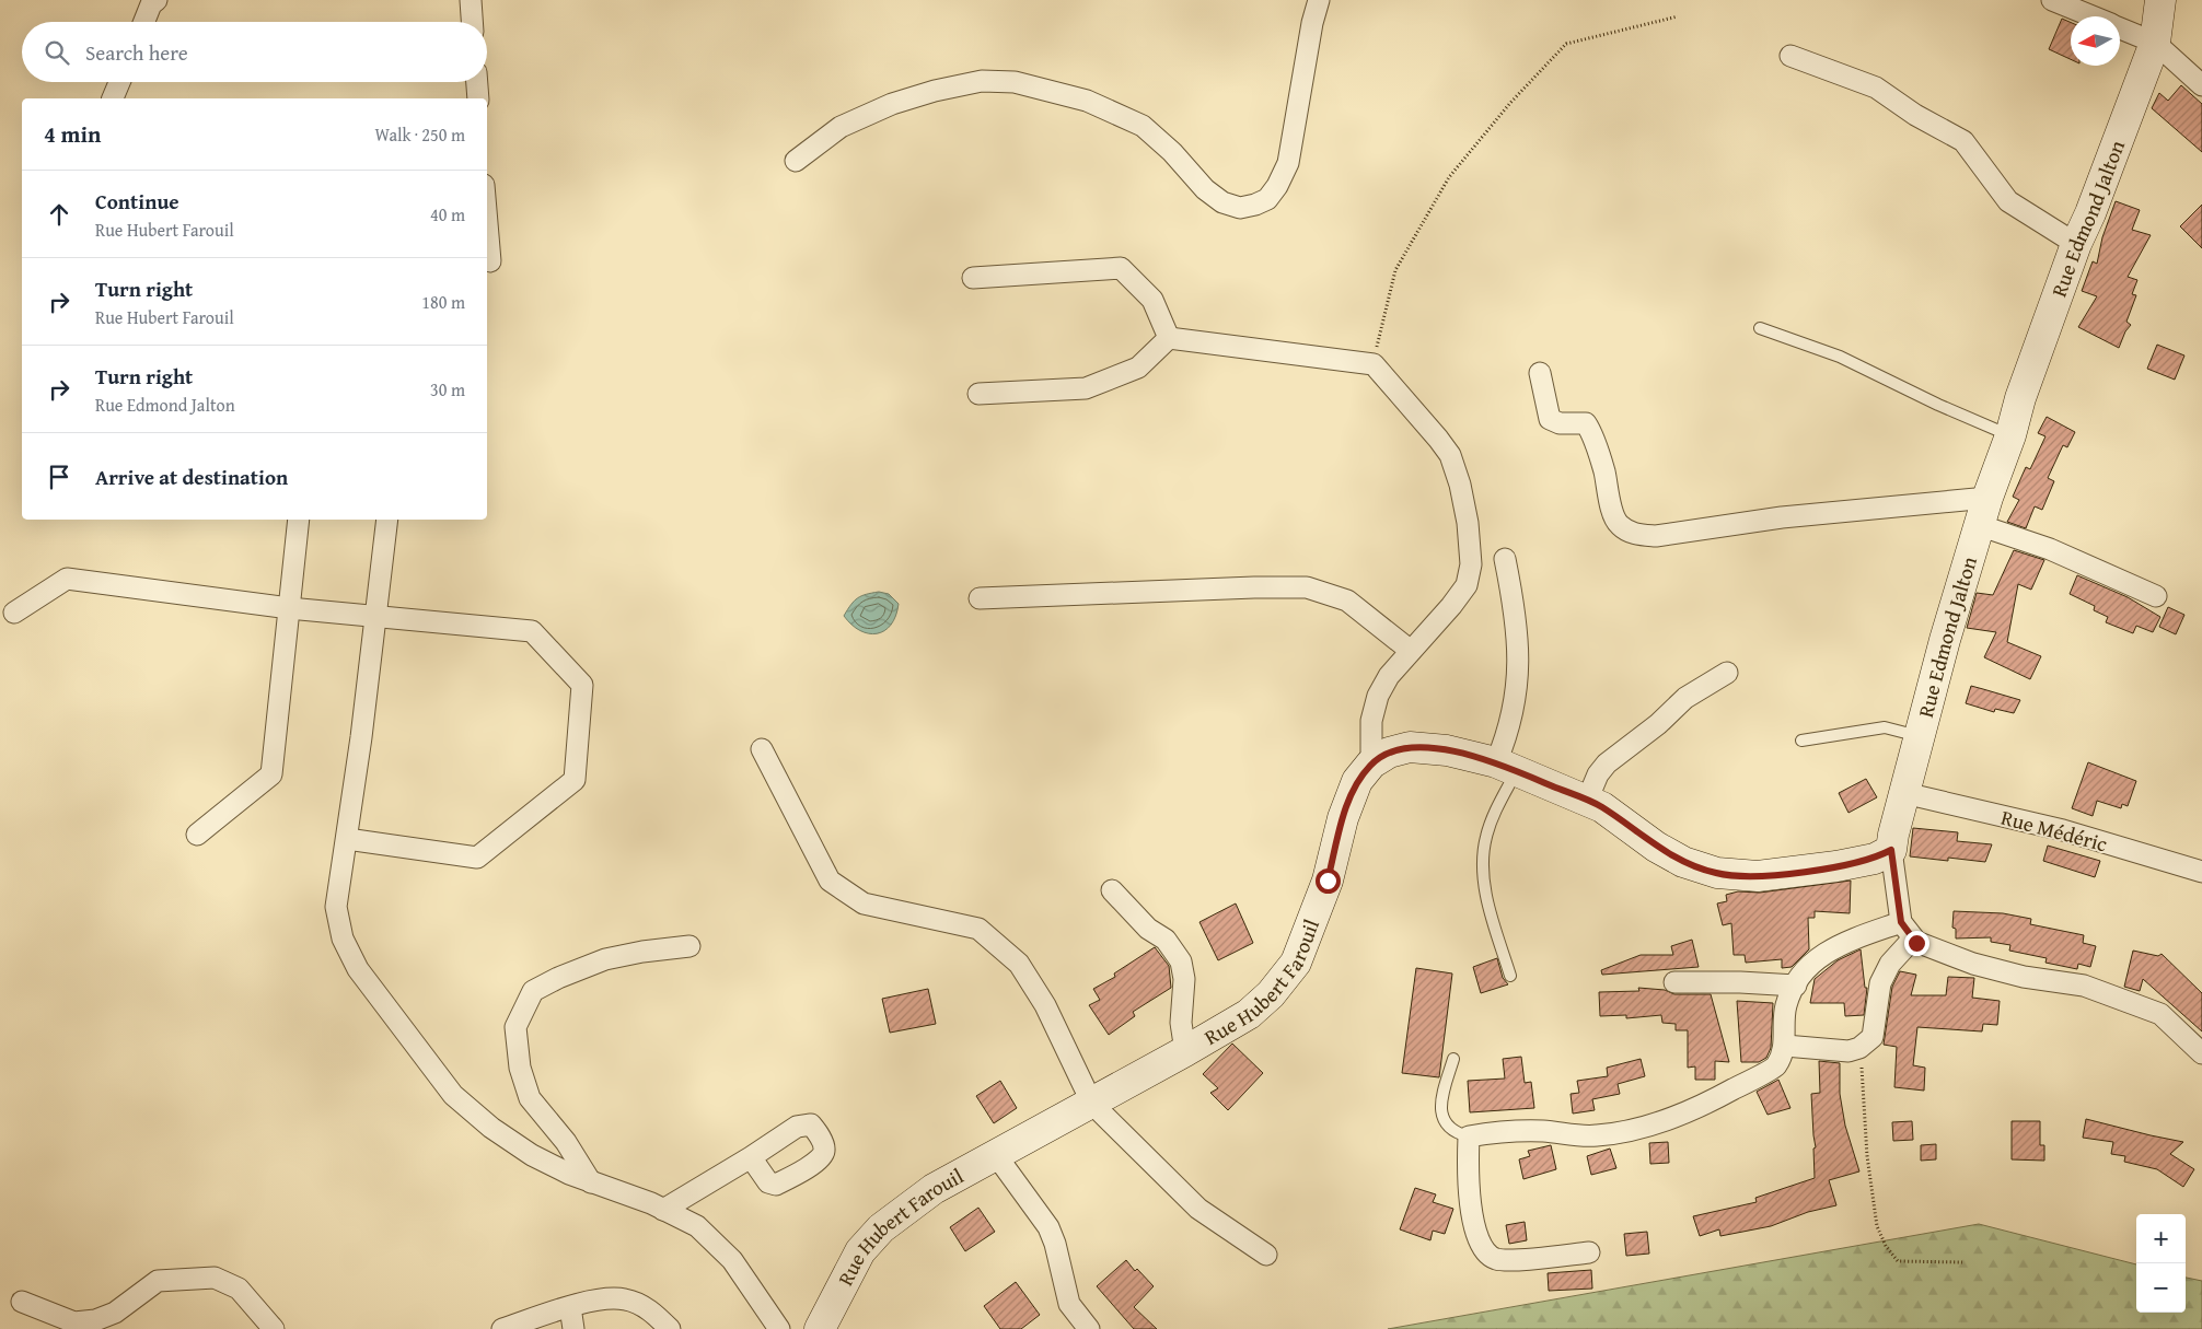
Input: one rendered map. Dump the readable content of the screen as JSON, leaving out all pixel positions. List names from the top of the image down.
{
  "streets": {
    "street": ["Rue Edmond Jalton", "Rue Médéric", "Rue Hubert Farouil"]
  },
  "crossings": [
    ["Rue Edmond Jalton", "Rue Médéric"],
    ["Rue Edmond Jalton", "Rue Hubert Farouil"]
  ],
  "north": "left",
  "page": {
    "search": "Search here",
    "heading": ["4 min", "Walk · 250 m"],
    "list": [
      ["Continue", "Rue Hubert Farouil", "40 m"],
      ["Turn right", "Rue Hubert Farouil", "180 m"],
      ["Turn right", "Rue Edmond Jalton", "30 m"],
      "Arrive at destination"
    ],
    "map_buttons": ["+", "−"]
  }
}
